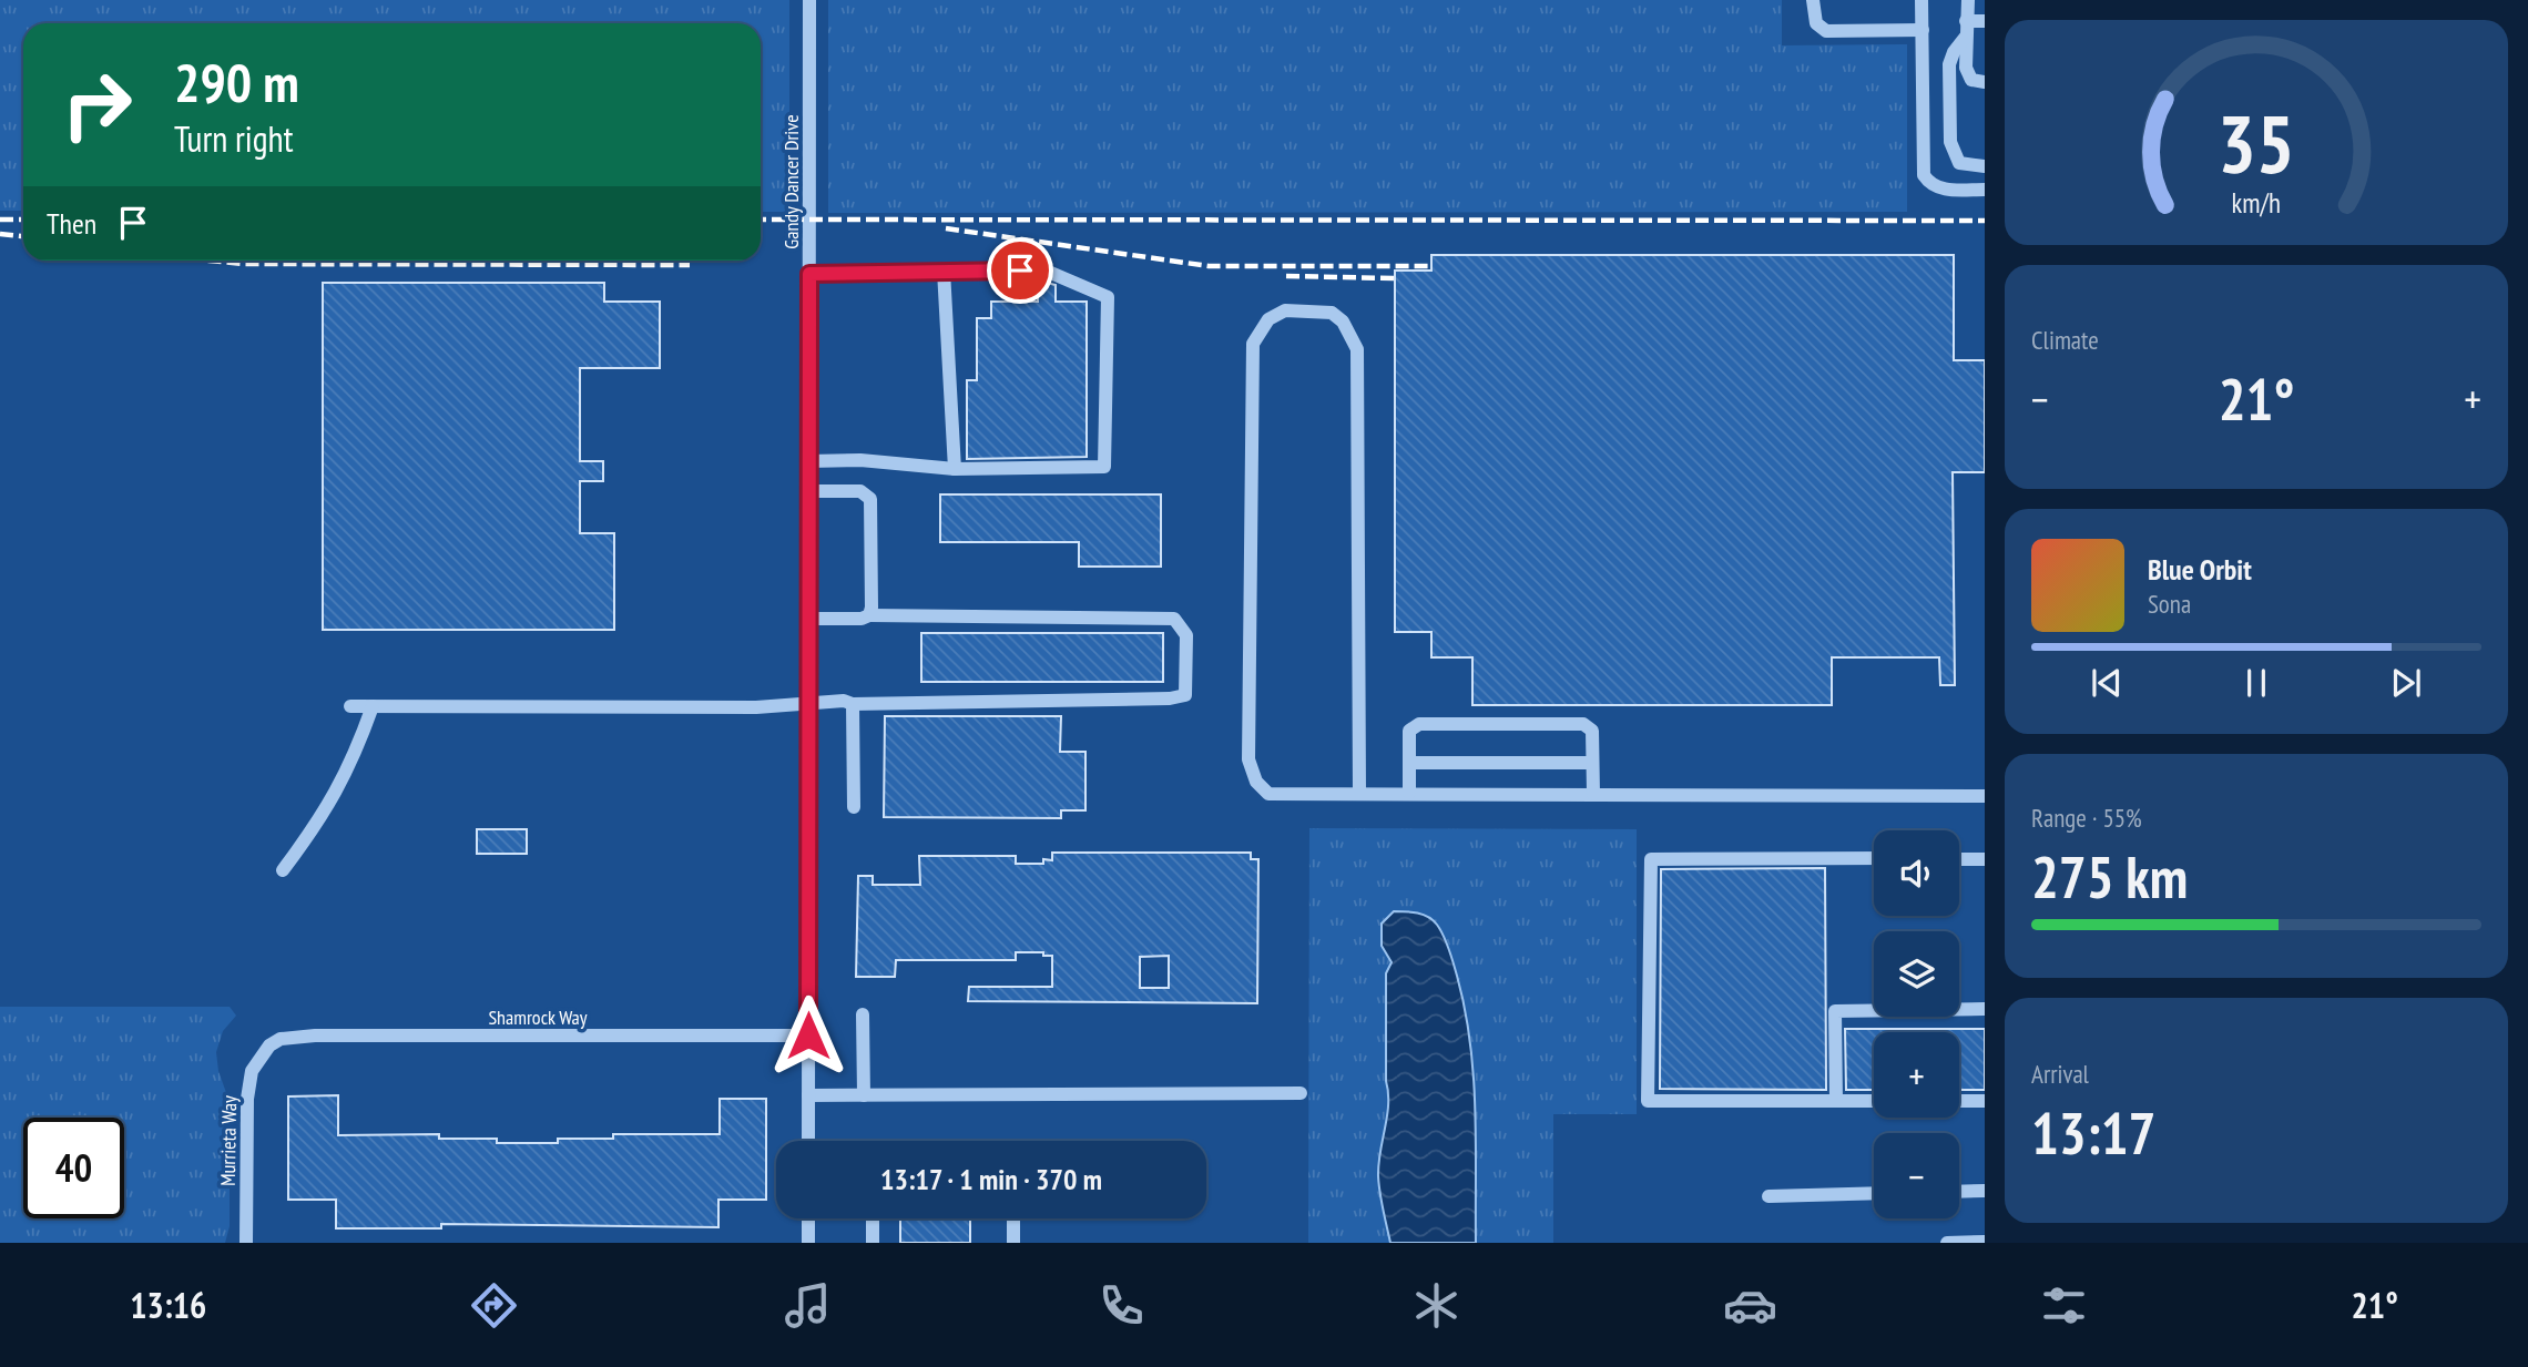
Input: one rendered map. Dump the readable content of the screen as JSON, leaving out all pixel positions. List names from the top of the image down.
{
  "streets": {
    "street": ["Gandy Dancer Drive", "Shamrock Way", "Murrieta Way"]
  },
  "crossings": [
    ["Gandy Dancer Drive", "Shamrock Way"],
    ["Shamrock Way", "Murrieta Way"]
  ],
  "page": {
    "turn": ["290 m", "Turn right"],
    "then": "Then",
    "tile": [
      "Climate",
      ["Range · 55%", "275 km"],
      ["Arrival", "13:17"]
    ],
    "heat": ["−", "21°", "+"],
    "song": ["Blue Orbit", "Sona"],
    "map_buttons": ["+", "−"],
    "limit": "40",
    "trip": "13:17 · 1 min · 370 m",
    "tabs": ["13:16", "21°"],
    "gauge": ["35", "km/h"]
  }
}
